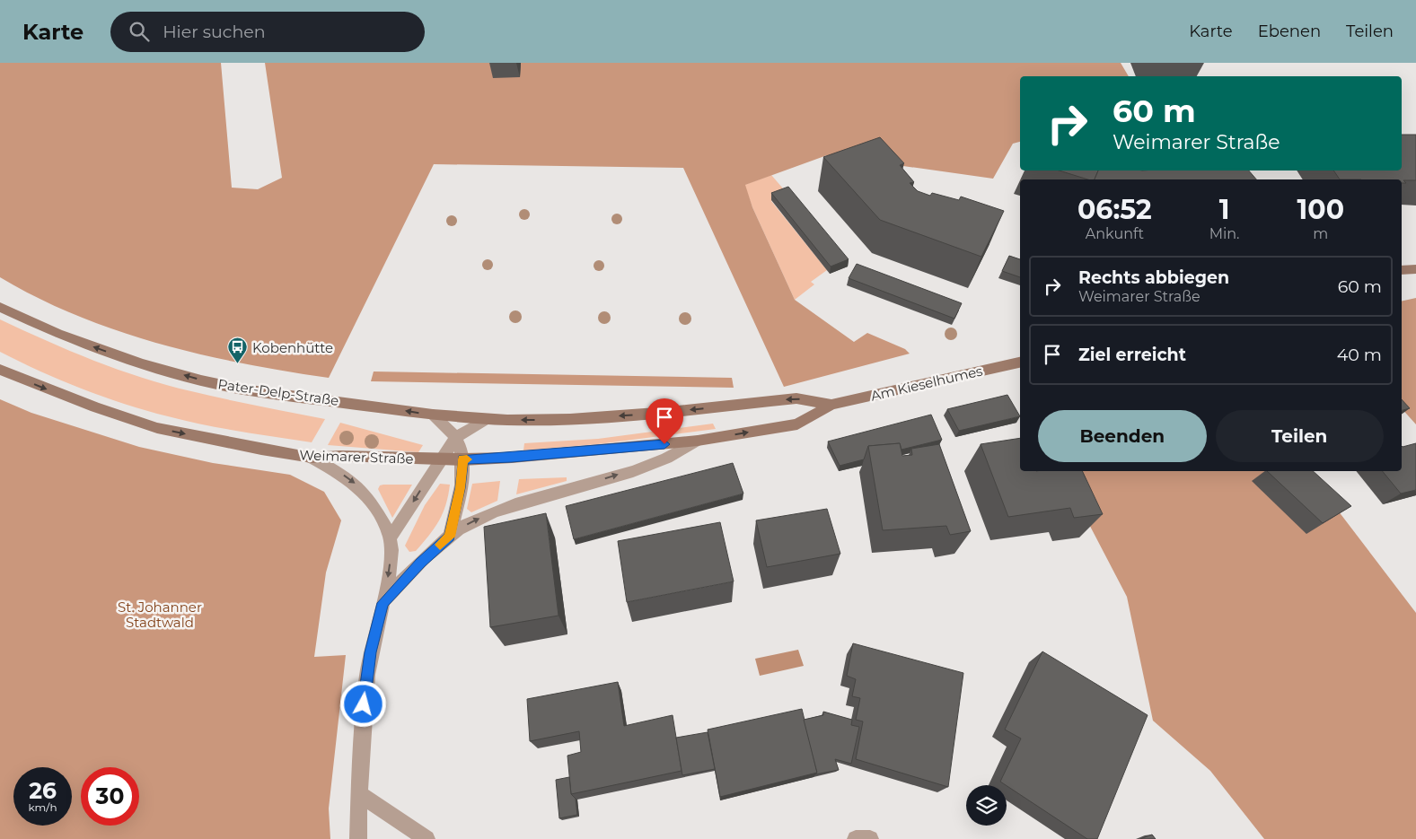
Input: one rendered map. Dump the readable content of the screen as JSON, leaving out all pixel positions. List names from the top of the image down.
{
  "streets": {
    "street": ["Am Kieselhumes", "Pater-Delp-Straße", "Weimarer Straße"]
  },
  "crossings": [
    ["Am Kieselhumes", "Pater-Delp-Straße"],
    ["Am Kieselhumes", "Weimarer Straße"]
  ],
  "one_way": ["Pater-Delp-Straße", "Weimarer Straße"],
  "parks": ["St. Johanner Stadtwald"],
  "places": {
    "bus stop": ["Kobenhütte"]
  },
  "page": {
    "header": "Karte",
    "search": "Hier suchen",
    "nav": ["Karte", "Ebenen", "Teilen"],
    "turn": ["60 m", "Weimarer Straße"],
    "eta": [
      "06:52",
      "Ankunft",
      "1",
      "Min.",
      "100",
      "m"
    ],
    "list": [
      {
        "name": "Rechts abbiegen",
        "note": "Weimarer Straße",
        "value": "60 m"
      },
      {
        "name": "Ziel erreicht",
        "value": "40 m"
      }
    ],
    "buttons": ["Beenden", "Teilen"],
    "speed": "26 km/h",
    "limit": "30"
  }
}
